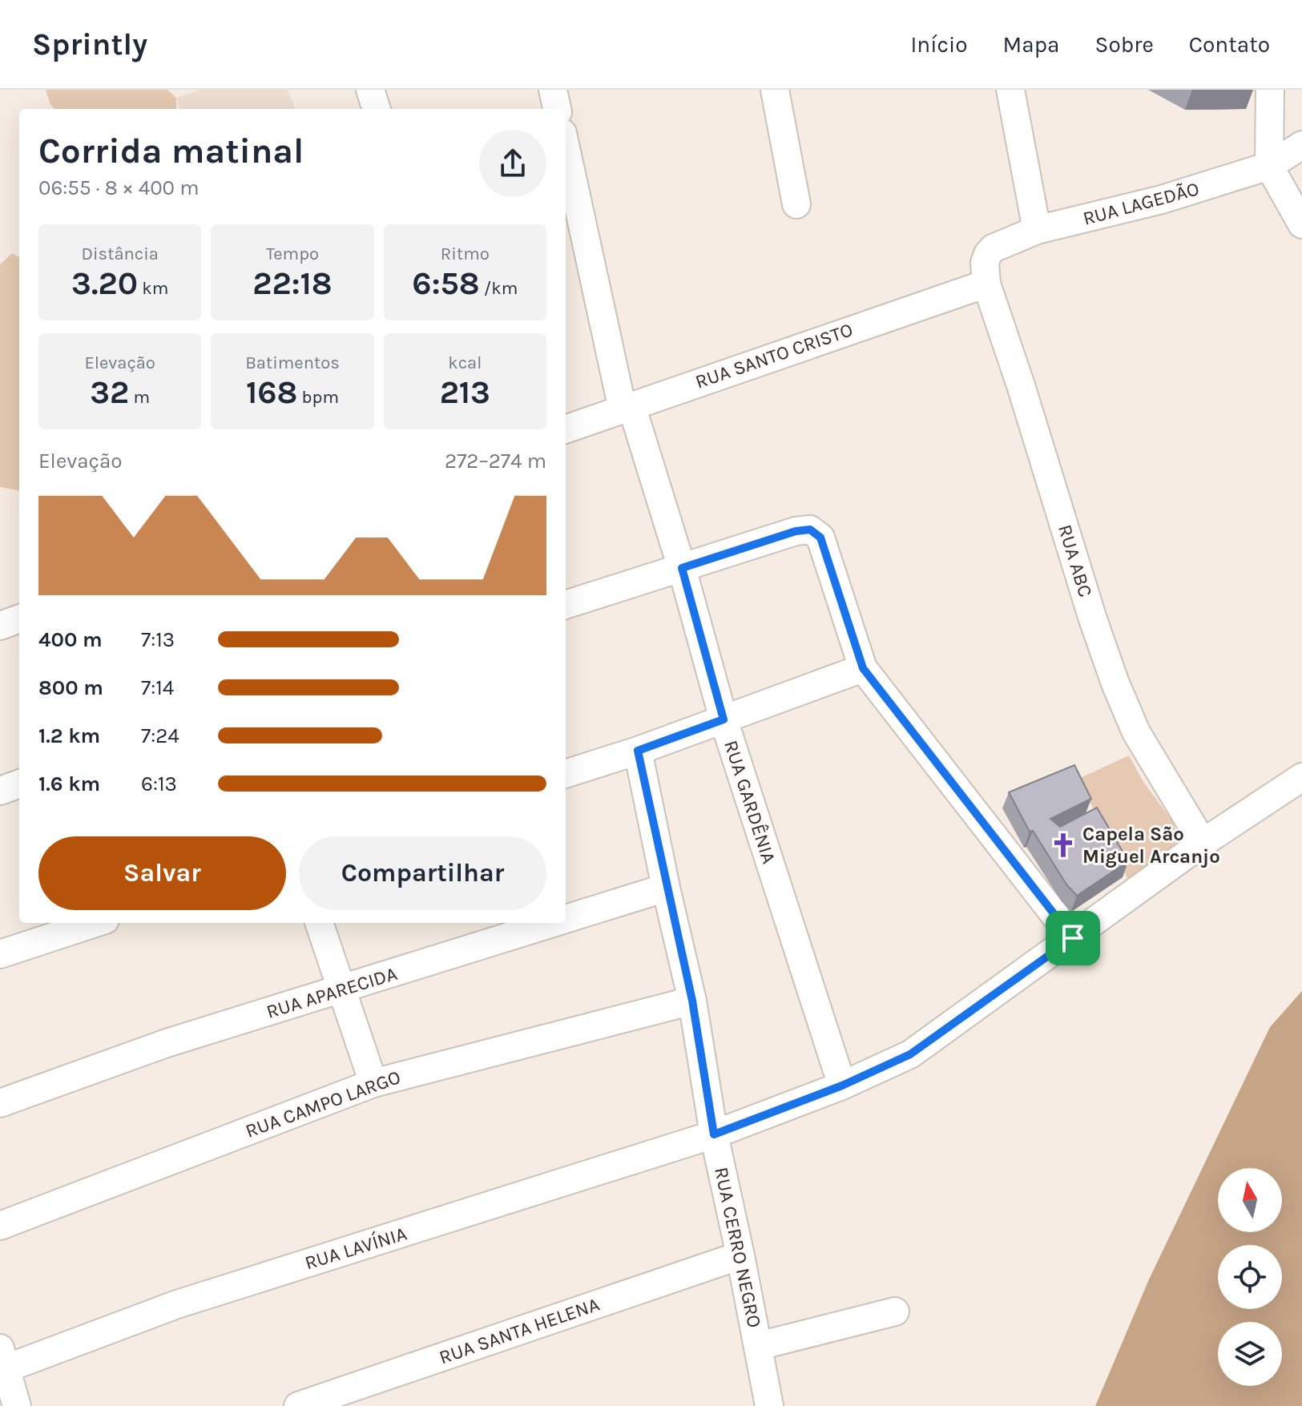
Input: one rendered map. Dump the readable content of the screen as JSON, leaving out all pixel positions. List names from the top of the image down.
{
  "streets": {
    "street": [
      "RUA LAGEDÃO",
      "RUA SANTO CRISTO",
      "RUA ABC",
      "RUA GARDÊNIA",
      "RUA APARECIDA",
      "RUA CAMPO LARGO",
      "RUA CERRO NEGRO",
      "RUA LAVÍNIA",
      "RUA SANTA HELENA"
    ]
  },
  "crossings": [
    ["RUA LAGEDÃO", "RUA SANTO CRISTO"],
    ["RUA LAGEDÃO", "RUA ABC"],
    ["RUA SANTO CRISTO", "RUA ABC"],
    ["RUA SANTO CRISTO", "RUA GARDÊNIA"],
    ["RUA ABC", "RUA LAVÍNIA"],
    ["RUA GARDÊNIA", "RUA LAVÍNIA"],
    ["RUA APARECIDA", "RUA CERRO NEGRO"],
    ["RUA CAMPO LARGO", "RUA CERRO NEGRO"],
    ["RUA CERRO NEGRO", "RUA LAVÍNIA"],
    ["RUA CERRO NEGRO", "RUA SANTA HELENA"]
  ],
  "places": {
    "church": ["Capela São Miguel Arcanjo"]
  },
  "north": "top",
  "page": {
    "header": "Sprintly",
    "nav": [
      "Início",
      "Mapa",
      "Sobre",
      "Contato"
    ],
    "heading": ["Corrida matinal", "06:55 · 8 × 400 m"],
    "stats": [
      ["Distância", "3.20 km"],
      ["Tempo", "22:18"],
      ["Ritmo", "6:58 /km"],
      ["Elevação", "32 m"],
      ["Batimentos", "168 bpm"],
      ["kcal", "213"]
    ],
    "chart": ["Elevação", "272–274 m"],
    "list": [
      {
        "name": "400 m",
        "note": "7:13"
      },
      {
        "name": "800 m",
        "note": "7:14"
      },
      {
        "name": "1.2 km",
        "note": "7:24"
      },
      {
        "name": "1.6 km",
        "note": "6:13"
      }
    ],
    "buttons": ["Salvar", "Compartilhar"]
  }
}
